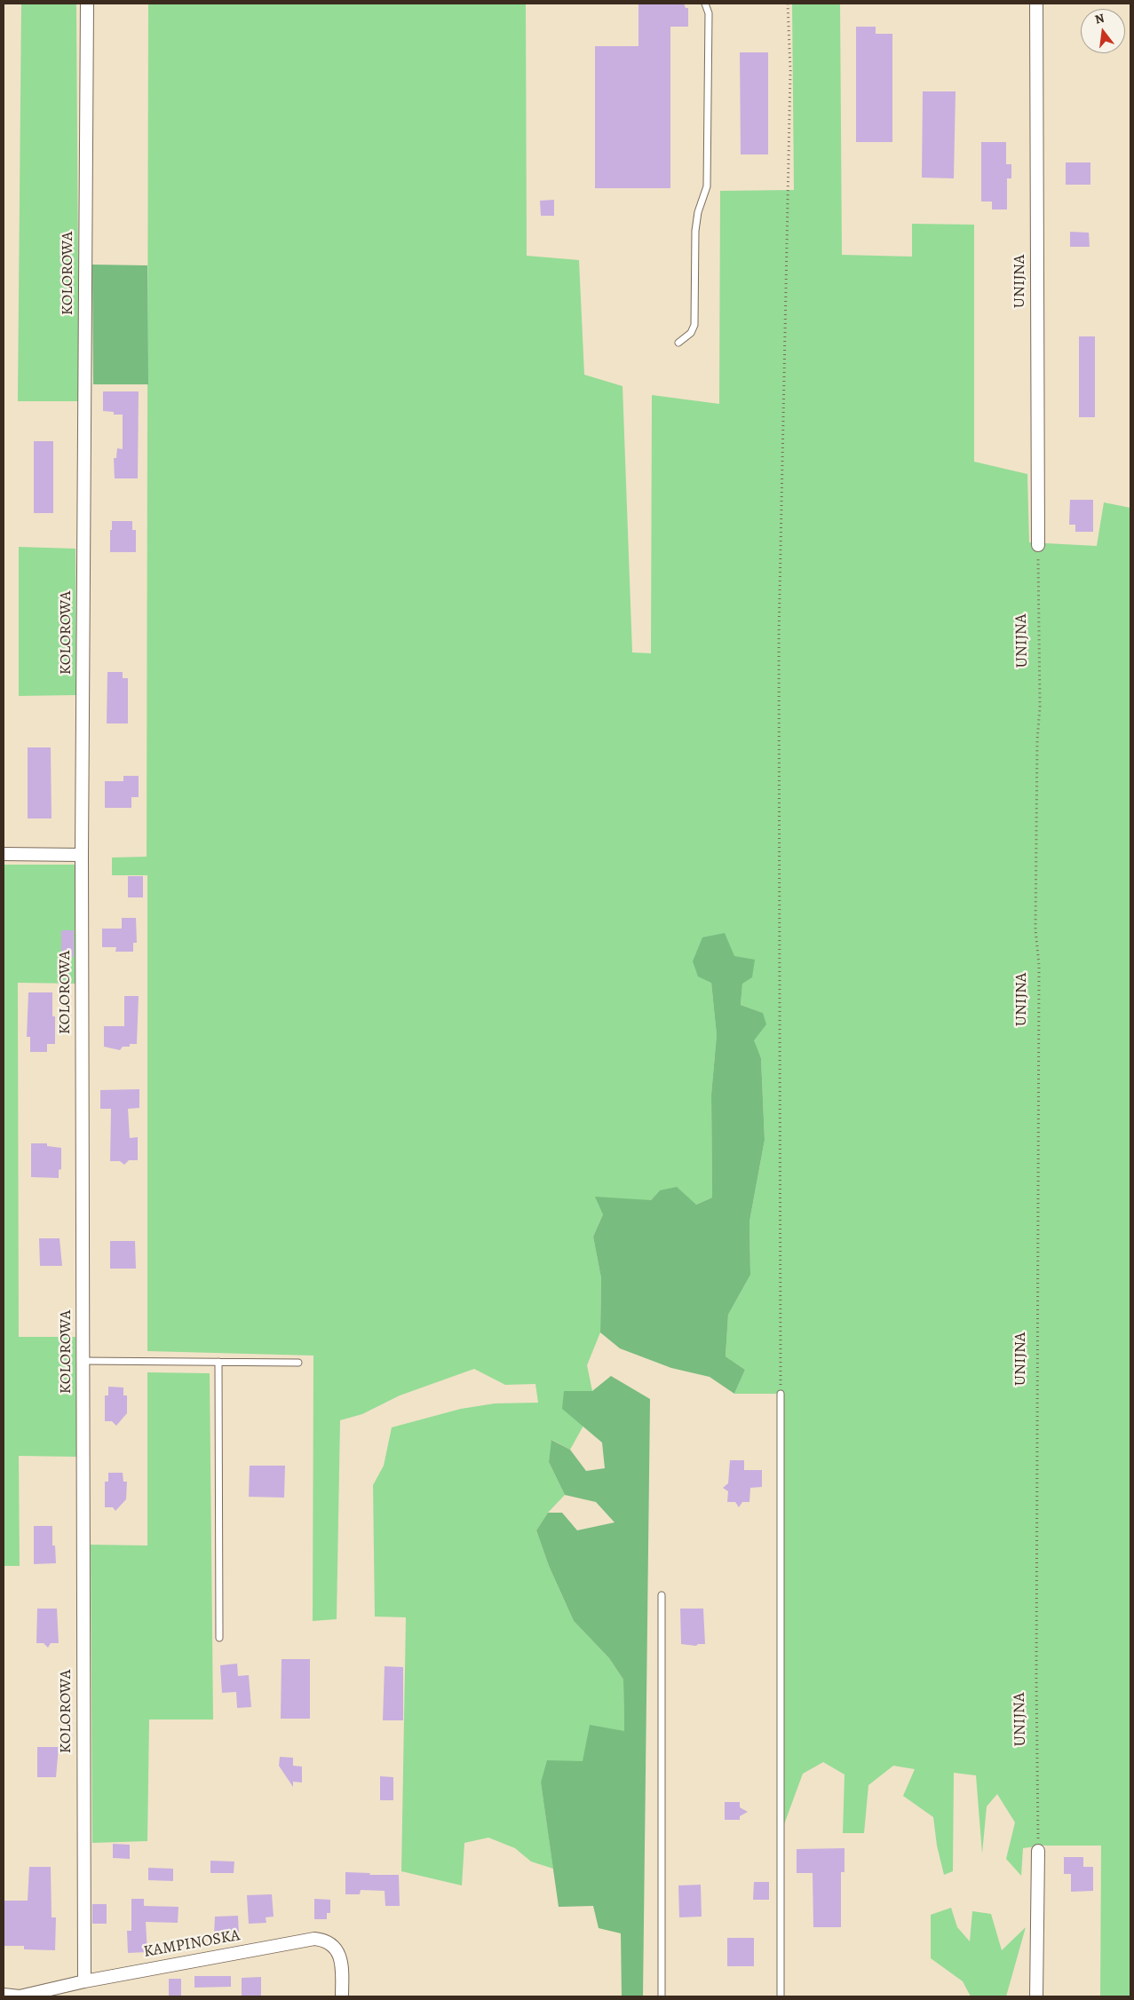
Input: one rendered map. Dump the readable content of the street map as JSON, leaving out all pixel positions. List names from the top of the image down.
{
  "streets": {
    "street": ["KOLOROWA", "UNIJNA", "KAMPINOSKA"]
  },
  "crossings": [
    ["KOLOROWA", "KAMPINOSKA"]
  ],
  "north": "top"
}
